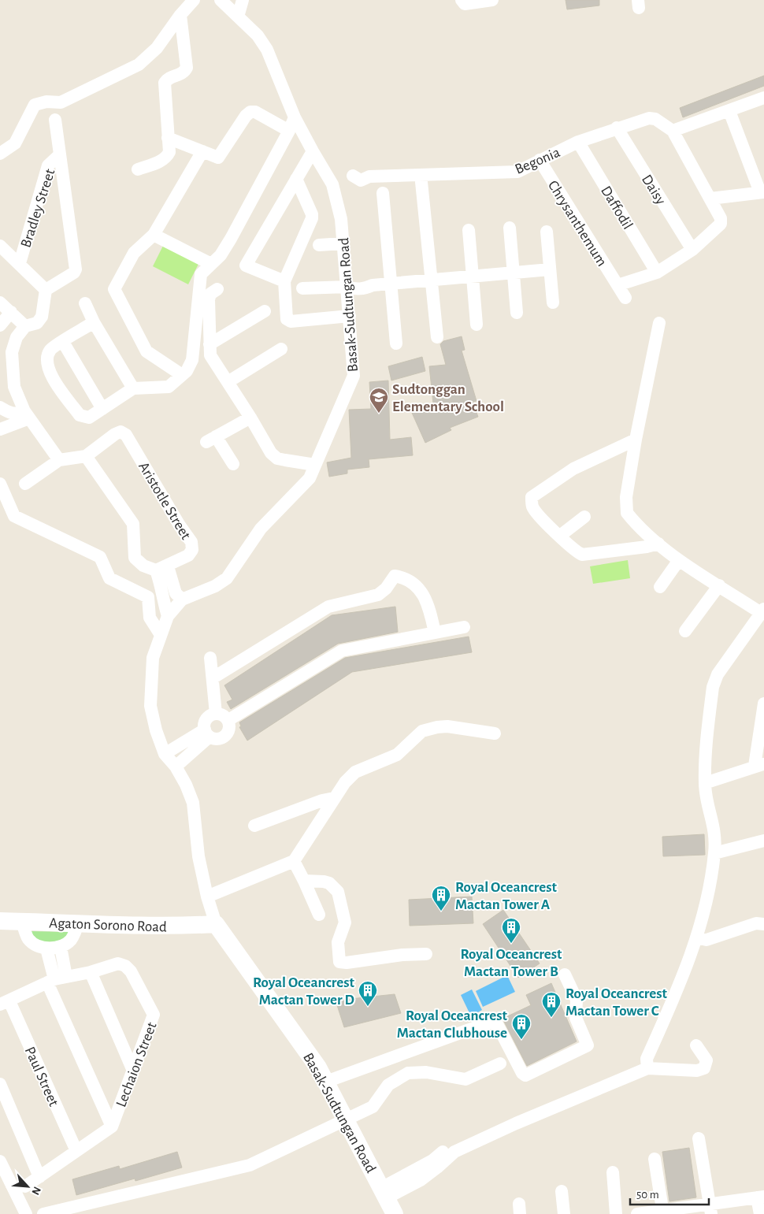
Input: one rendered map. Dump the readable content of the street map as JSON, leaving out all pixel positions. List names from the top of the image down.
{
  "streets": {
    "street": [
      "Begonia",
      "Daisy",
      "Daffodil",
      "Bradley Street",
      "Chrysanthemum",
      "Basak-Sudtungan Road",
      "Aristotle Street",
      "Agaton Sorono Road",
      "Lechaion Street",
      "Paul Street"
    ]
  },
  "crossings": [
    ["Begonia", "Daisy"],
    ["Begonia", "Daffodil"],
    ["Begonia", "Chrysanthemum"],
    ["Begonia", "Basak-Sudtungan Road"],
    ["Basak-Sudtungan Road", "Agaton Sorono Road"],
    ["Lechaion Street", "Paul Street"]
  ],
  "places": {
    "school or university": ["Sudtonggan Elementary School"],
    "building": [
      "Royal Oceancrest Mactan Tower A",
      "Royal Oceancrest Mactan Tower B",
      "Royal Oceancrest Mactan Tower D",
      "Royal Oceancrest Mactan Tower C",
      "Royal Oceancrest Mactan Clubhouse"
    ]
  },
  "scale_bar": "50 m",
  "north": "bottom right"
}
